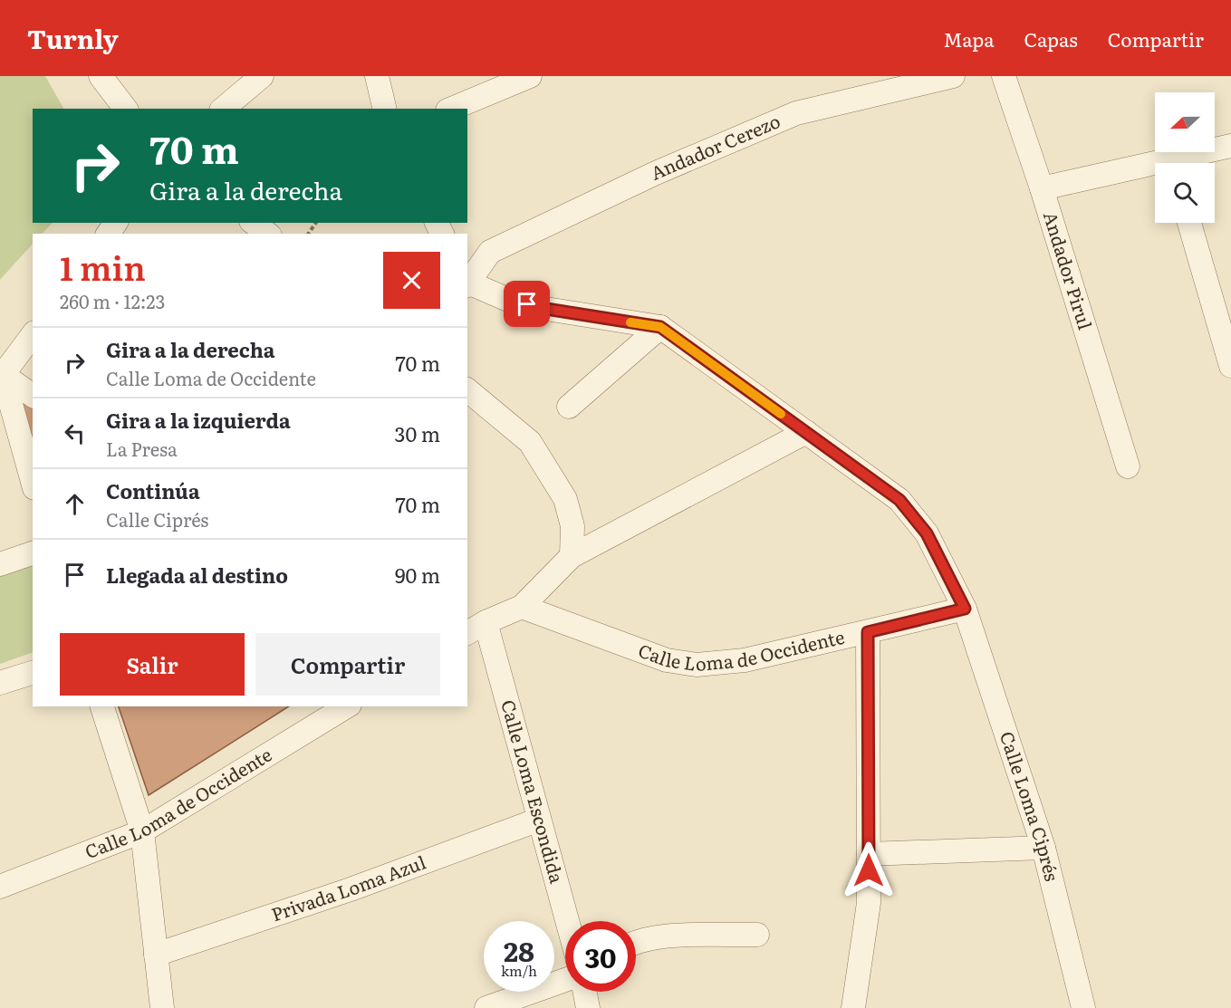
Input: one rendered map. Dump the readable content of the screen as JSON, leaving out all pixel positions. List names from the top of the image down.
{
  "streets": {
    "street": [
      "Andador Cerezo",
      "Andador Pirul",
      "Calle Loma de Occidente",
      "Calle Loma Escondida",
      "Calle Loma Ciprés",
      "Privada Loma Azul"
    ]
  },
  "crossings": [
    ["Calle Loma de Occidente", "Calle Loma Ciprés"],
    ["Calle Loma Escondida", "Privada Loma Azul"]
  ],
  "north": "left",
  "page": {
    "header": "Turnly",
    "nav": ["Mapa", "Capas", "Compartir"],
    "turn": ["70 m", "Gira a la derecha"],
    "heading": ["1 min", "260 m · 12:23"],
    "list": [
      {
        "name": "Gira a la derecha",
        "note": "Calle Loma de Occidente",
        "value": "70 m"
      },
      {
        "name": "Gira a la izquierda",
        "note": "La Presa",
        "value": "30 m"
      },
      {
        "name": "Continúa",
        "note": "Calle Ciprés",
        "value": "70 m"
      },
      {
        "name": "Llegada al destino",
        "value": "90 m"
      }
    ],
    "buttons": ["Salir", "Compartir"],
    "speed": "28 km/h",
    "limit": "30"
  }
}
